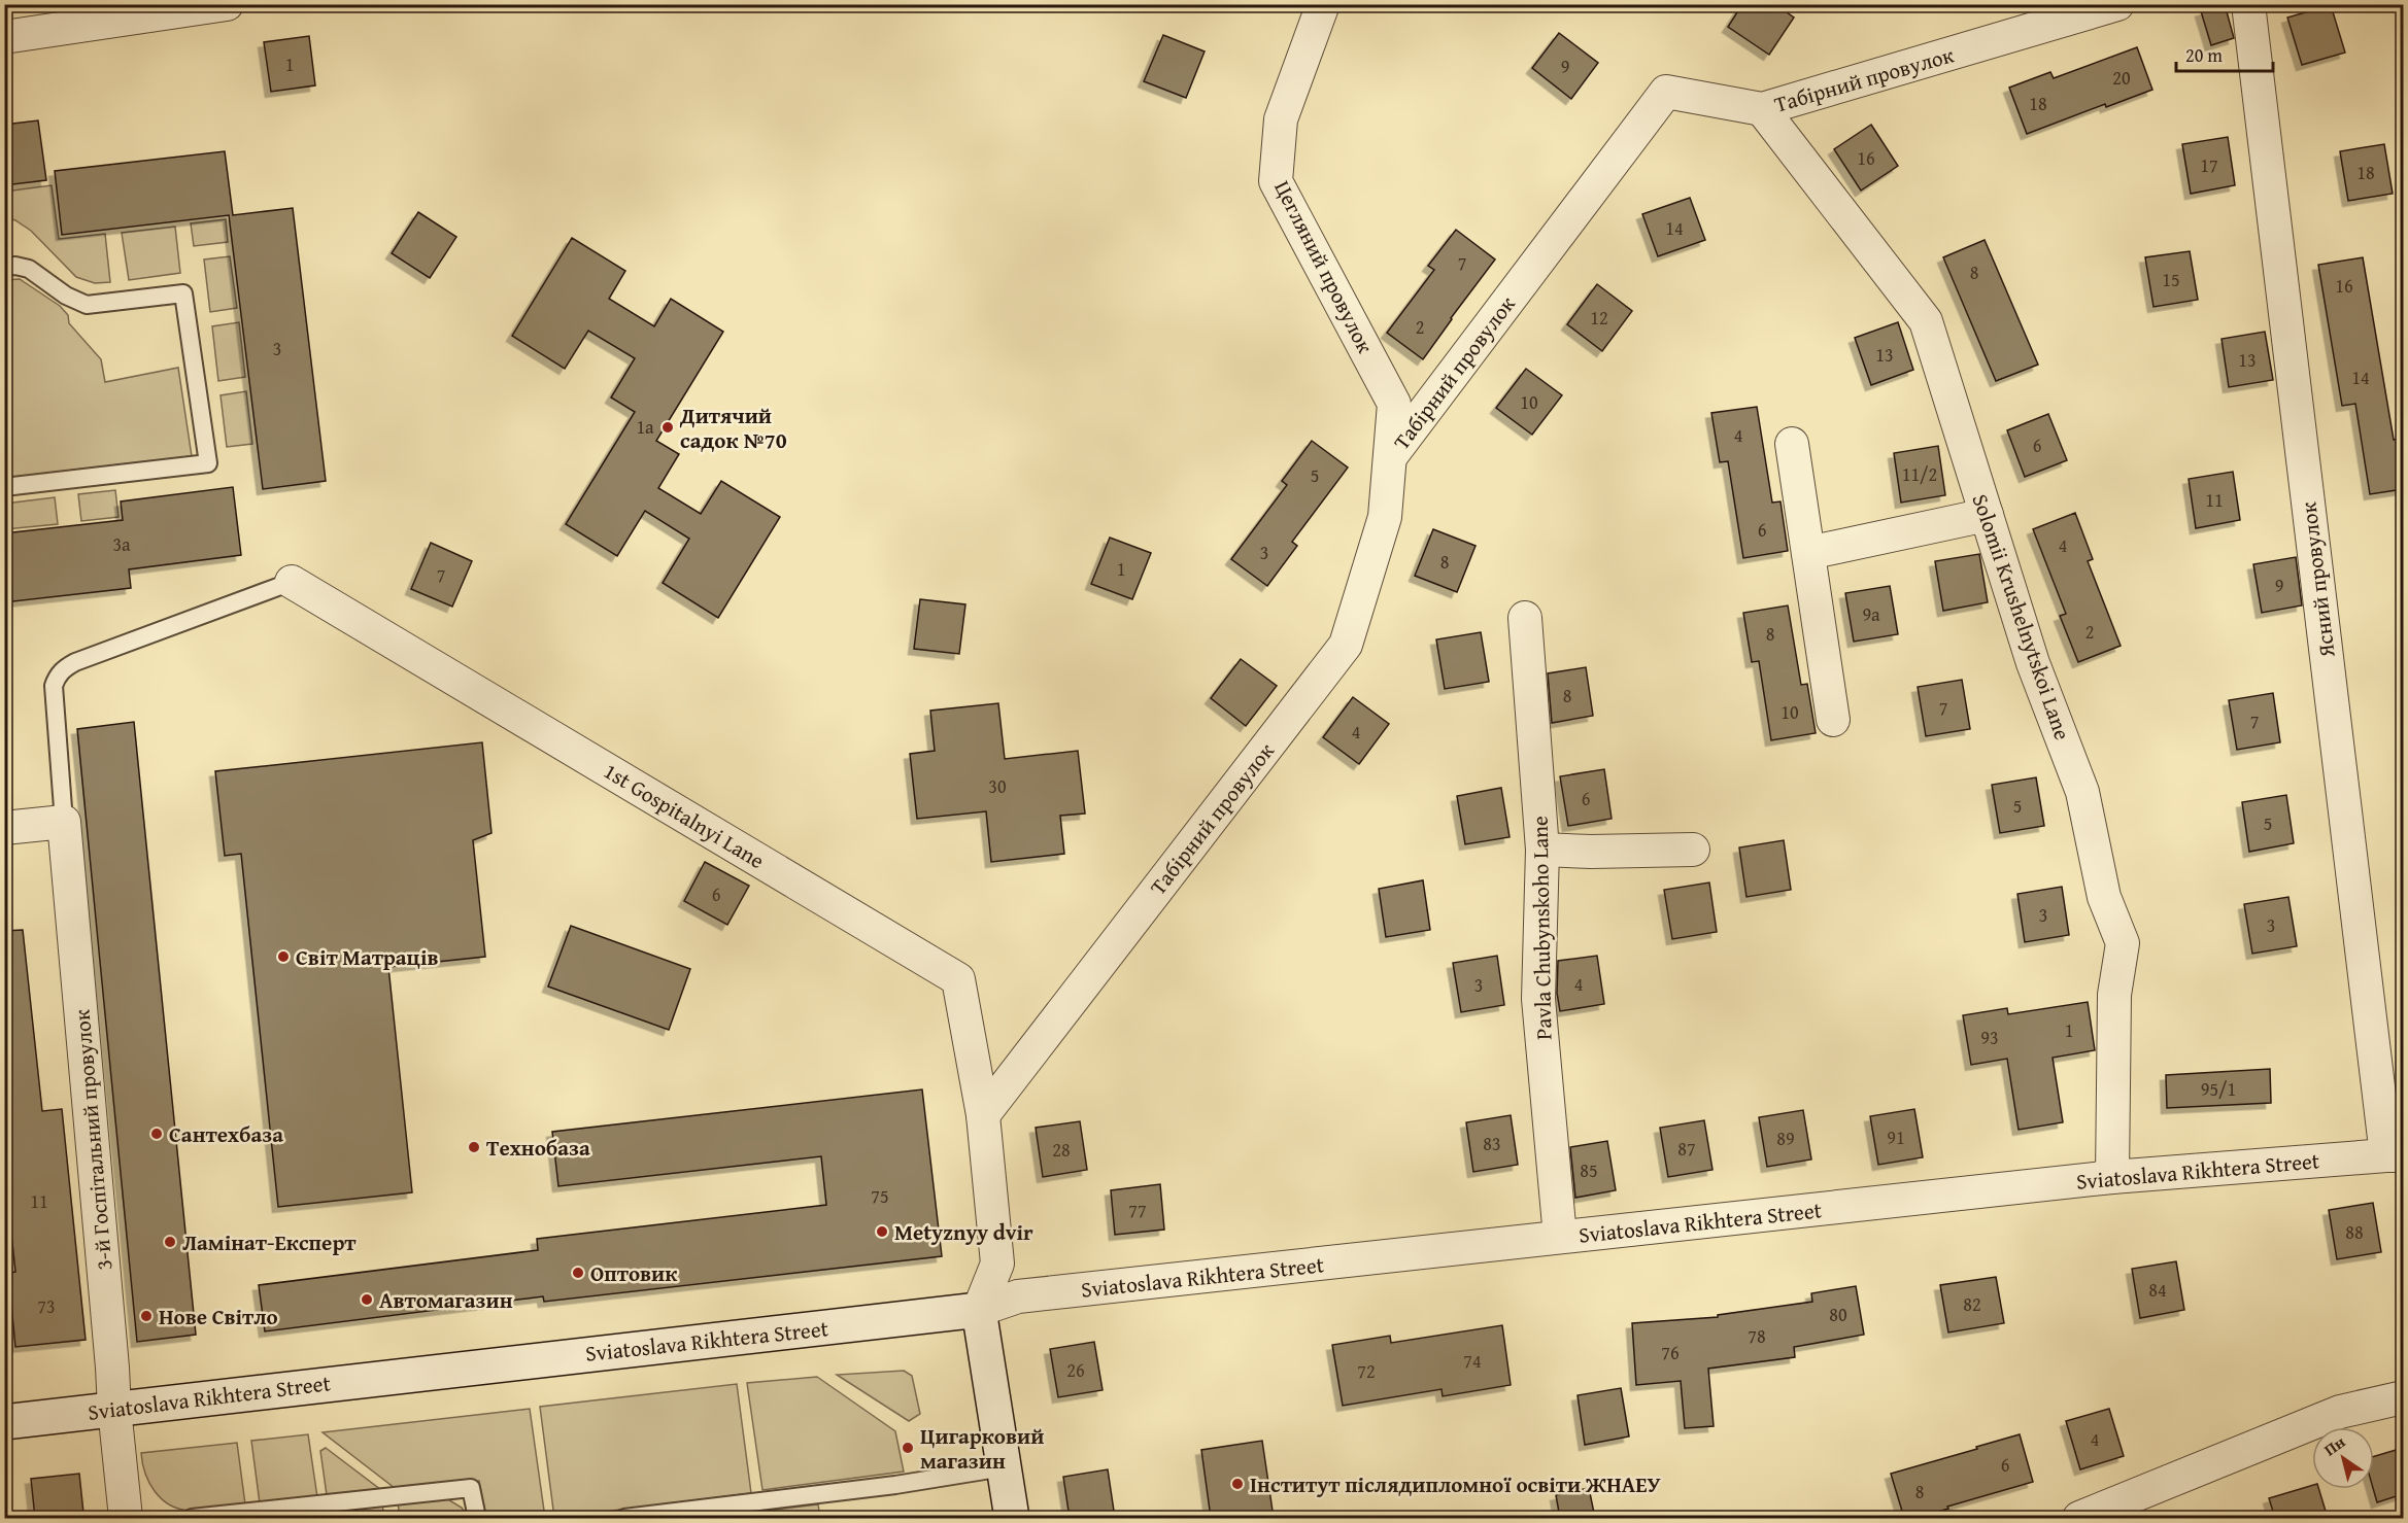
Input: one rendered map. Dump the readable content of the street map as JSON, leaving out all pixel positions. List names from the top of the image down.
{
  "streets": {
    "main road": ["Sviatoslava Rikhtera Street"],
    "street": [
      "Табірний провулок",
      "Цегляний провулок",
      "Ясний провулок",
      "Solomii Krushelnytskoi Lane",
      "1st Gospitalnyi Lane",
      "Pavla Chubynskoho Lane",
      "3-й Госпітальний провулок"
    ]
  },
  "crossings": [
    ["Табірний провулок", "Цегляний провулок"],
    ["Табірний провулок", "Solomii Krushelnytskoi Lane"],
    ["Табірний провулок", "1st Gospitalnyi Lane"],
    ["Ясний провулок", "Sviatoslava Rikhtera Street"],
    ["Solomii Krushelnytskoi Lane", "Sviatoslava Rikhtera Street"],
    ["1st Gospitalnyi Lane", "Sviatoslava Rikhtera Street"],
    ["Pavla Chubynskoho Lane", "Sviatoslava Rikhtera Street"],
    ["3-й Госпітальний провулок", "Sviatoslava Rikhtera Street"]
  ],
  "places": [
    "Дитячий садок №70",
    "Світ Матраців",
    "Сантехбаза",
    "Технобаза",
    "Metyznyy dvir",
    "Ламінат-Експерт",
    "Оптовик",
    "Автомагазин",
    "Нове Світло",
    "Цигарковий магазин",
    "Інститут післядипломної освіти ЖНАЕУ"
  ],
  "house_numbers": [
    "1",
    "9",
    "20",
    "18",
    "16",
    "17",
    "18",
    "14",
    "7",
    "8",
    "15",
    "16",
    "12",
    "2",
    "3",
    "13",
    "13",
    "14",
    "10",
    "1а",
    "4",
    "6",
    "11/2",
    "5",
    "11",
    "6",
    "3а",
    "4",
    "3",
    "8",
    "1",
    "7",
    "9",
    "9а",
    "2",
    "8",
    "8",
    "7",
    "10",
    "7",
    "4",
    "30",
    "6",
    "5",
    "5",
    "6",
    "3",
    "3",
    "4",
    "3",
    "1",
    "93",
    "95/1",
    "91",
    "89",
    "83",
    "87",
    "28",
    "85",
    "75",
    "11",
    "77",
    "88",
    "84",
    "82",
    "73",
    "80",
    "78",
    "76",
    "74",
    "26",
    "72",
    "4",
    "6",
    "8"
  ],
  "scale_bar": "20 m",
  "north": "top left"
}
